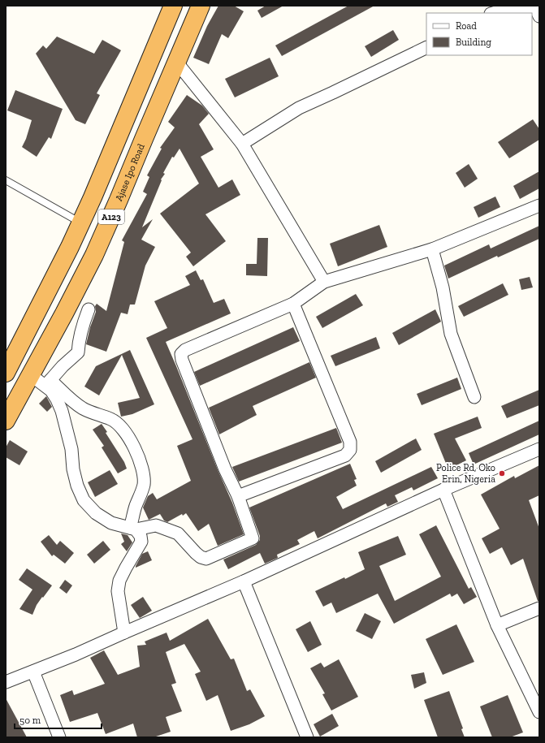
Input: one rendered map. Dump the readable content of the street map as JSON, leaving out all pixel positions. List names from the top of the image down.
{
  "streets": {
    "highway": ["Ajase Ipo Road", "A123"]
  },
  "places": ["Police Rd, Oko Erin, Nigeria"],
  "legend": ["Road", "Building"],
  "scale_bar": "50 m"
}
